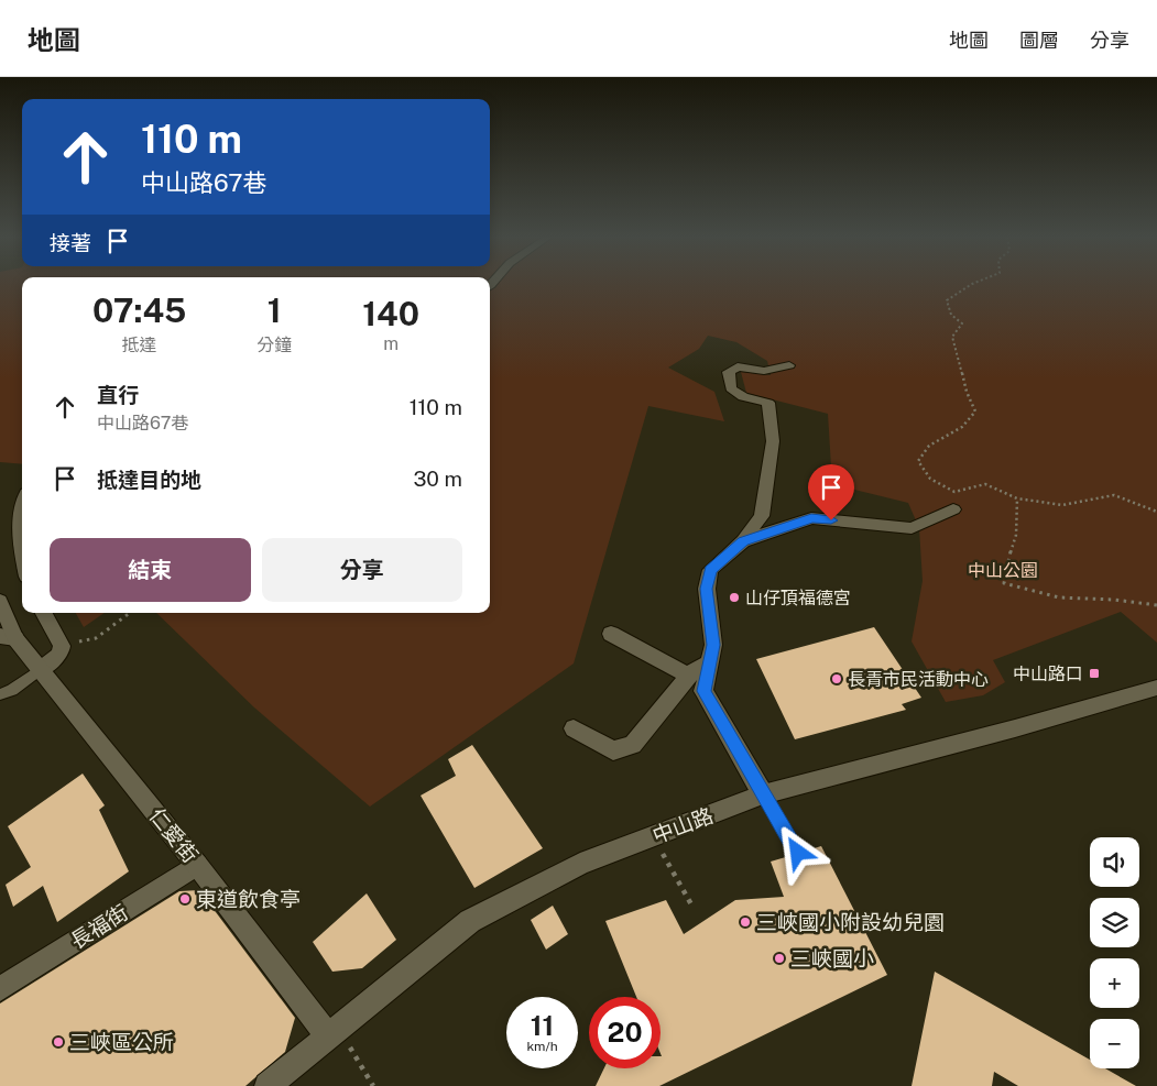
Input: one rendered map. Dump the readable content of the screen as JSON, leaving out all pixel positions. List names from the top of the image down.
{
  "streets": {
    "street": ["中山路", "仁愛街", "長福街"]
  },
  "crossings": [
    ["中山路", "仁愛街"],
    ["仁愛街", "長福街"]
  ],
  "parks": ["中山公園"],
  "places": {
    "other": [
      "山仔頂福德宮",
      "長青市民活動中心",
      "東道飲食亭",
      "三峽國小附設幼兒園",
      "三峽國小",
      "三峽區公所"
    ],
    "transit": ["中山路口"]
  },
  "page": {
    "header": "地圖",
    "nav": ["地圖", "圖層", "分享"],
    "turn": ["110 m", "中山路67巷"],
    "then": "接著",
    "eta": [
      "07:45",
      "抵達",
      "1",
      "分鐘",
      "140",
      "m"
    ],
    "list": [
      {
        "name": "直行",
        "note": "中山路67巷",
        "value": "110 m"
      },
      {
        "name": "抵達目的地",
        "value": "30 m"
      }
    ],
    "buttons": ["結束", "分享"],
    "map_buttons": ["+", "−"],
    "speed": "11 km/h",
    "limit": "20"
  }
}
